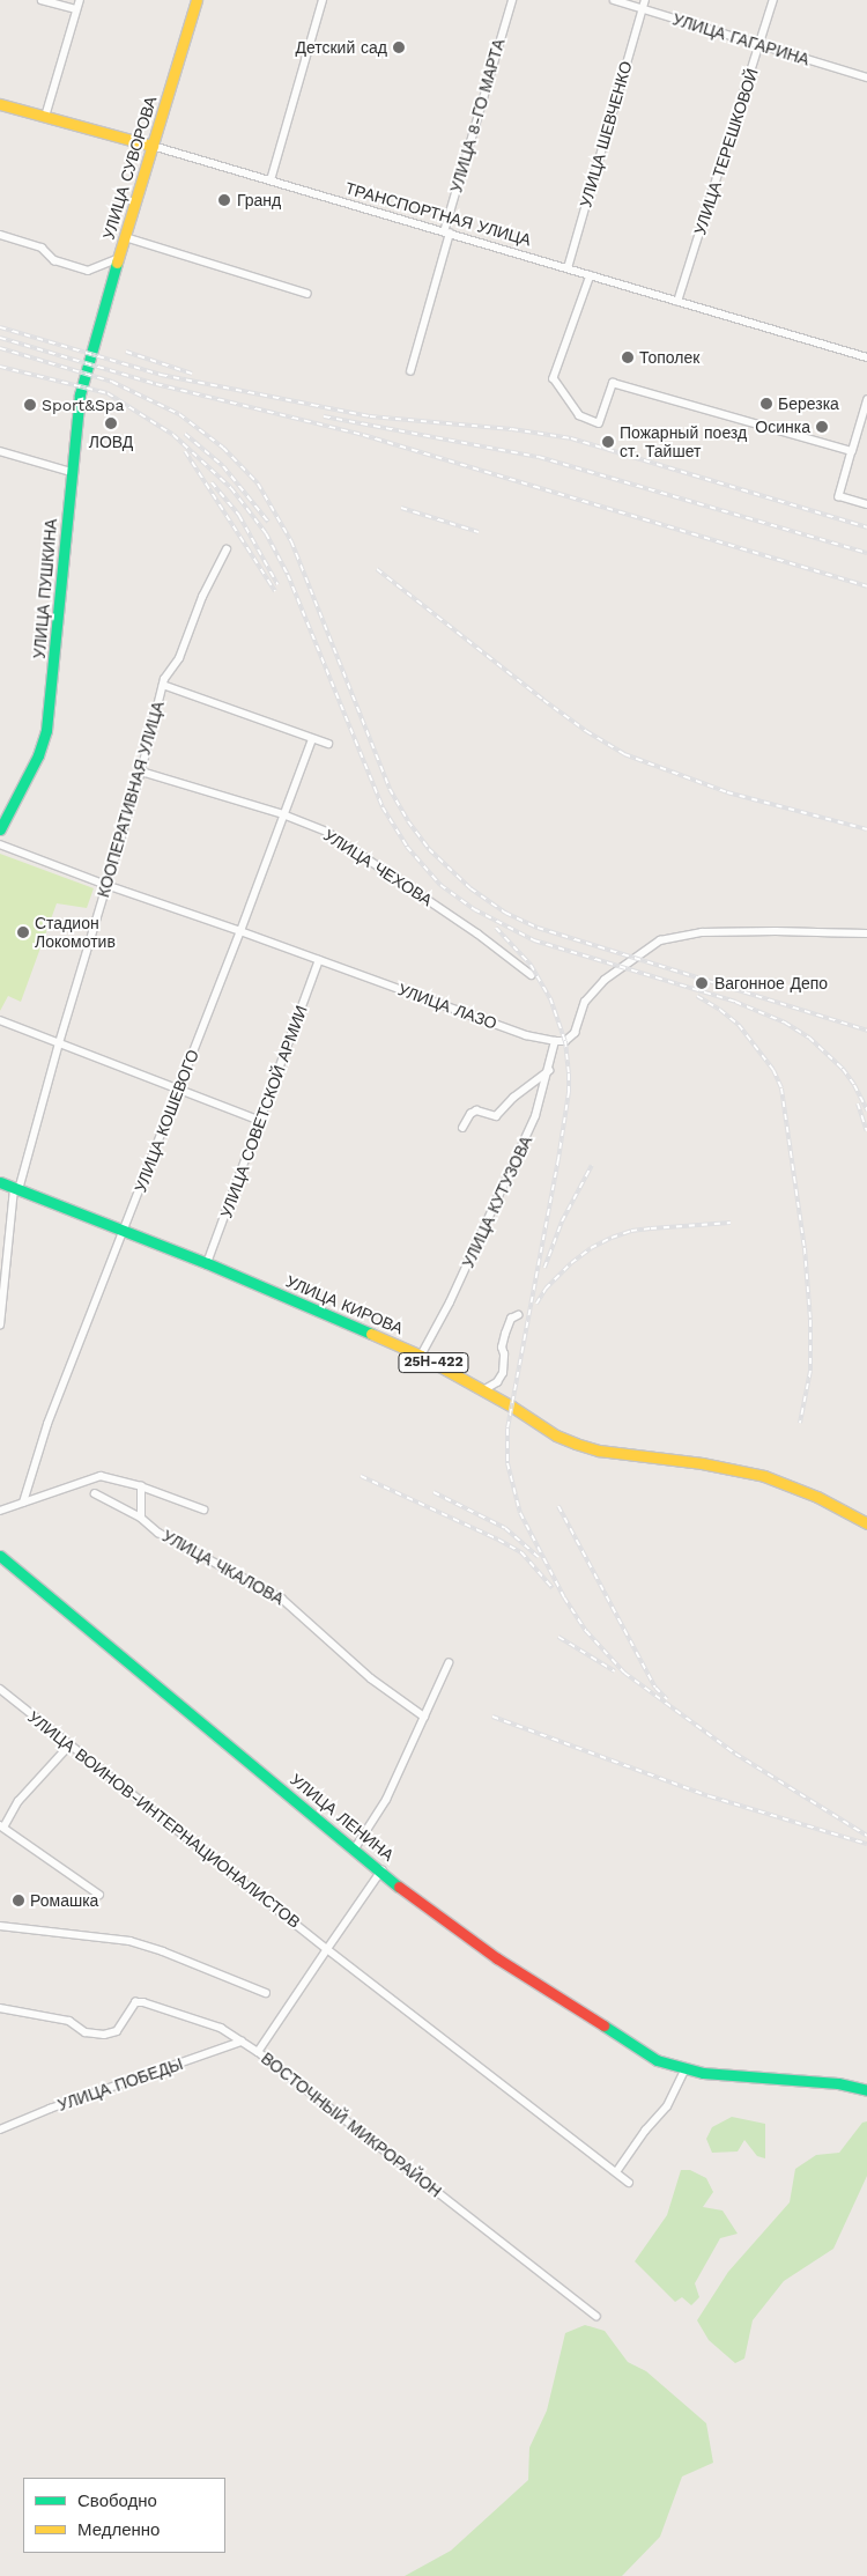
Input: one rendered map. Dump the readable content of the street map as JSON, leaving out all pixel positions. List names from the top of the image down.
{
  "streets": {
    "main road": [
      "УЛИЦА СУВОРОВА",
      "ТРАНСПОРТНАЯ УЛИЦА",
      "УЛИЦА ПУШКИНА",
      "УЛИЦА КИРОВА",
      "25Н-422",
      "УЛИЦА ЛЕНИНА"
    ],
    "street": [
      "УЛИЦА ГАГАРИНА",
      "УЛИЦА 8-ГО МАРТА",
      "УЛИЦА ШЕВЧЕНКО",
      "УЛИЦА ТЕРЕШКОВОЙ",
      "КООПЕРАТИВНАЯ УЛИЦА",
      "УЛИЦА ЧЕХОВА",
      "УЛИЦА ЛАЗО",
      "УЛИЦА СОВЕТСКОЙ АРМИИ",
      "УЛИЦА КОШЕВОГО",
      "УЛИЦА КУТУЗОВА",
      "УЛИЦА ЧКАЛОВА",
      "УЛИЦА ВОИНОВ-ИНТЕРНАЦИОНАЛИСТОВ",
      "УЛИЦА ПОБЕДЫ",
      "ВОСТОЧНЫЙ МИКРОРАЙОН"
    ]
  },
  "crossings": [
    ["УЛИЦА ГАГАРИНА", "УЛИЦА ШЕВЧЕНКО"],
    ["УЛИЦА ГАГАРИНА", "УЛИЦА ТЕРЕШКОВОЙ"],
    ["УЛИЦА 8-ГО МАРТА", "ТРАНСПОРТНАЯ УЛИЦА"],
    ["УЛИЦА ШЕВЧЕНКО", "ТРАНСПОРТНАЯ УЛИЦА"],
    ["УЛИЦА ТЕРЕШКОВОЙ", "ТРАНСПОРТНАЯ УЛИЦА"],
    ["УЛИЦА СУВОРОВА", "ТРАНСПОРТНАЯ УЛИЦА"],
    ["УЛИЦА СУВОРОВА", "УЛИЦА ПУШКИНА"],
    ["КООПЕРАТИВНАЯ УЛИЦА", "УЛИЦА ЧЕХОВА"],
    ["КООПЕРАТИВНАЯ УЛИЦА", "УЛИЦА ЛАЗО"],
    ["КООПЕРАТИВНАЯ УЛИЦА", "УЛИЦА КИРОВА"],
    ["УЛИЦА ЧЕХОВА", "УЛИЦА КОШЕВОГО"],
    ["УЛИЦА ЛАЗО", "УЛИЦА СОВЕТСКОЙ АРМИИ"],
    ["УЛИЦА ЛАЗО", "УЛИЦА КОШЕВОГО"],
    ["УЛИЦА ЛАЗО", "УЛИЦА КУТУЗОВА"],
    ["УЛИЦА СОВЕТСКОЙ АРМИИ", "УЛИЦА КИРОВА"],
    ["УЛИЦА КОШЕВОГО", "УЛИЦА КИРОВА"],
    ["УЛИЦА КУТУЗОВА", "УЛИЦА КИРОВА"],
    ["УЛИЦА ЛЕНИНА", "ВОСТОЧНЫЙ МИКРОРАЙОН"],
    ["УЛИЦА ВОИНОВ-ИНТЕРНАЦИОНАЛИСТОВ", "ВОСТОЧНЫЙ МИКРОРАЙОН"]
  ],
  "places": [
    "Детский сад",
    "Гранд",
    "Тополек",
    "Березка",
    "Sport&Spa",
    "ЛОВД",
    "Осинка",
    "Пожарный поезд ст. Тайшет",
    "Стадион Локомотив",
    "Вагонное Депо",
    "Ромашка"
  ],
  "legend": ["Свободно", "Медленно"]
}
